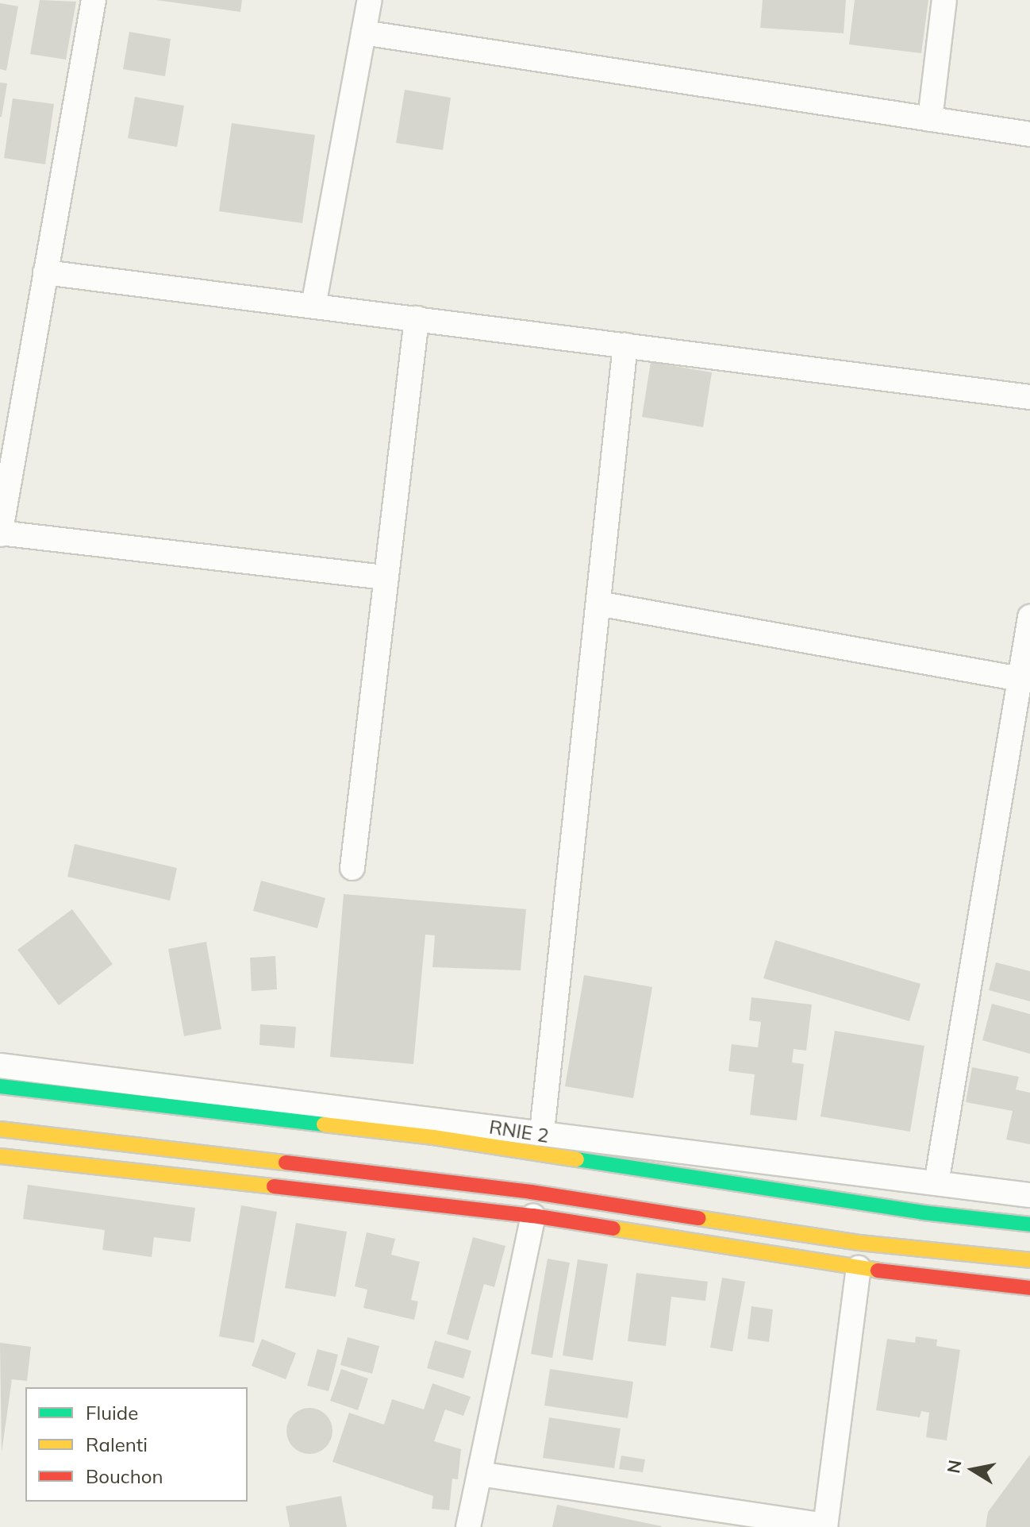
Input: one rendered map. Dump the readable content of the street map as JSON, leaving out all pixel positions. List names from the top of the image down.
{
  "streets": {
    "main road": ["RNIE 2"]
  },
  "legend": ["Fluide", "Ralenti", "Bouchon"],
  "north": "left"
}
